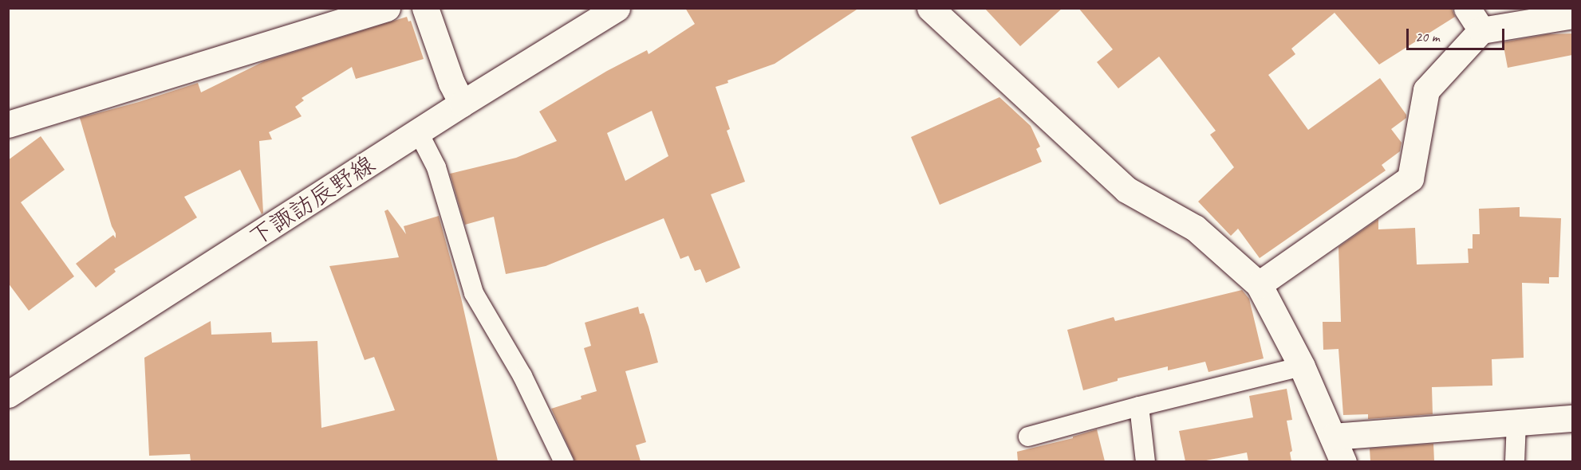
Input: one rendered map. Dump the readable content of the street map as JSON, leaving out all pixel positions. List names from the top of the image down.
{
  "streets": {
    "street": ["下諏訪辰野線"]
  },
  "scale_bar": "20 m"
}
